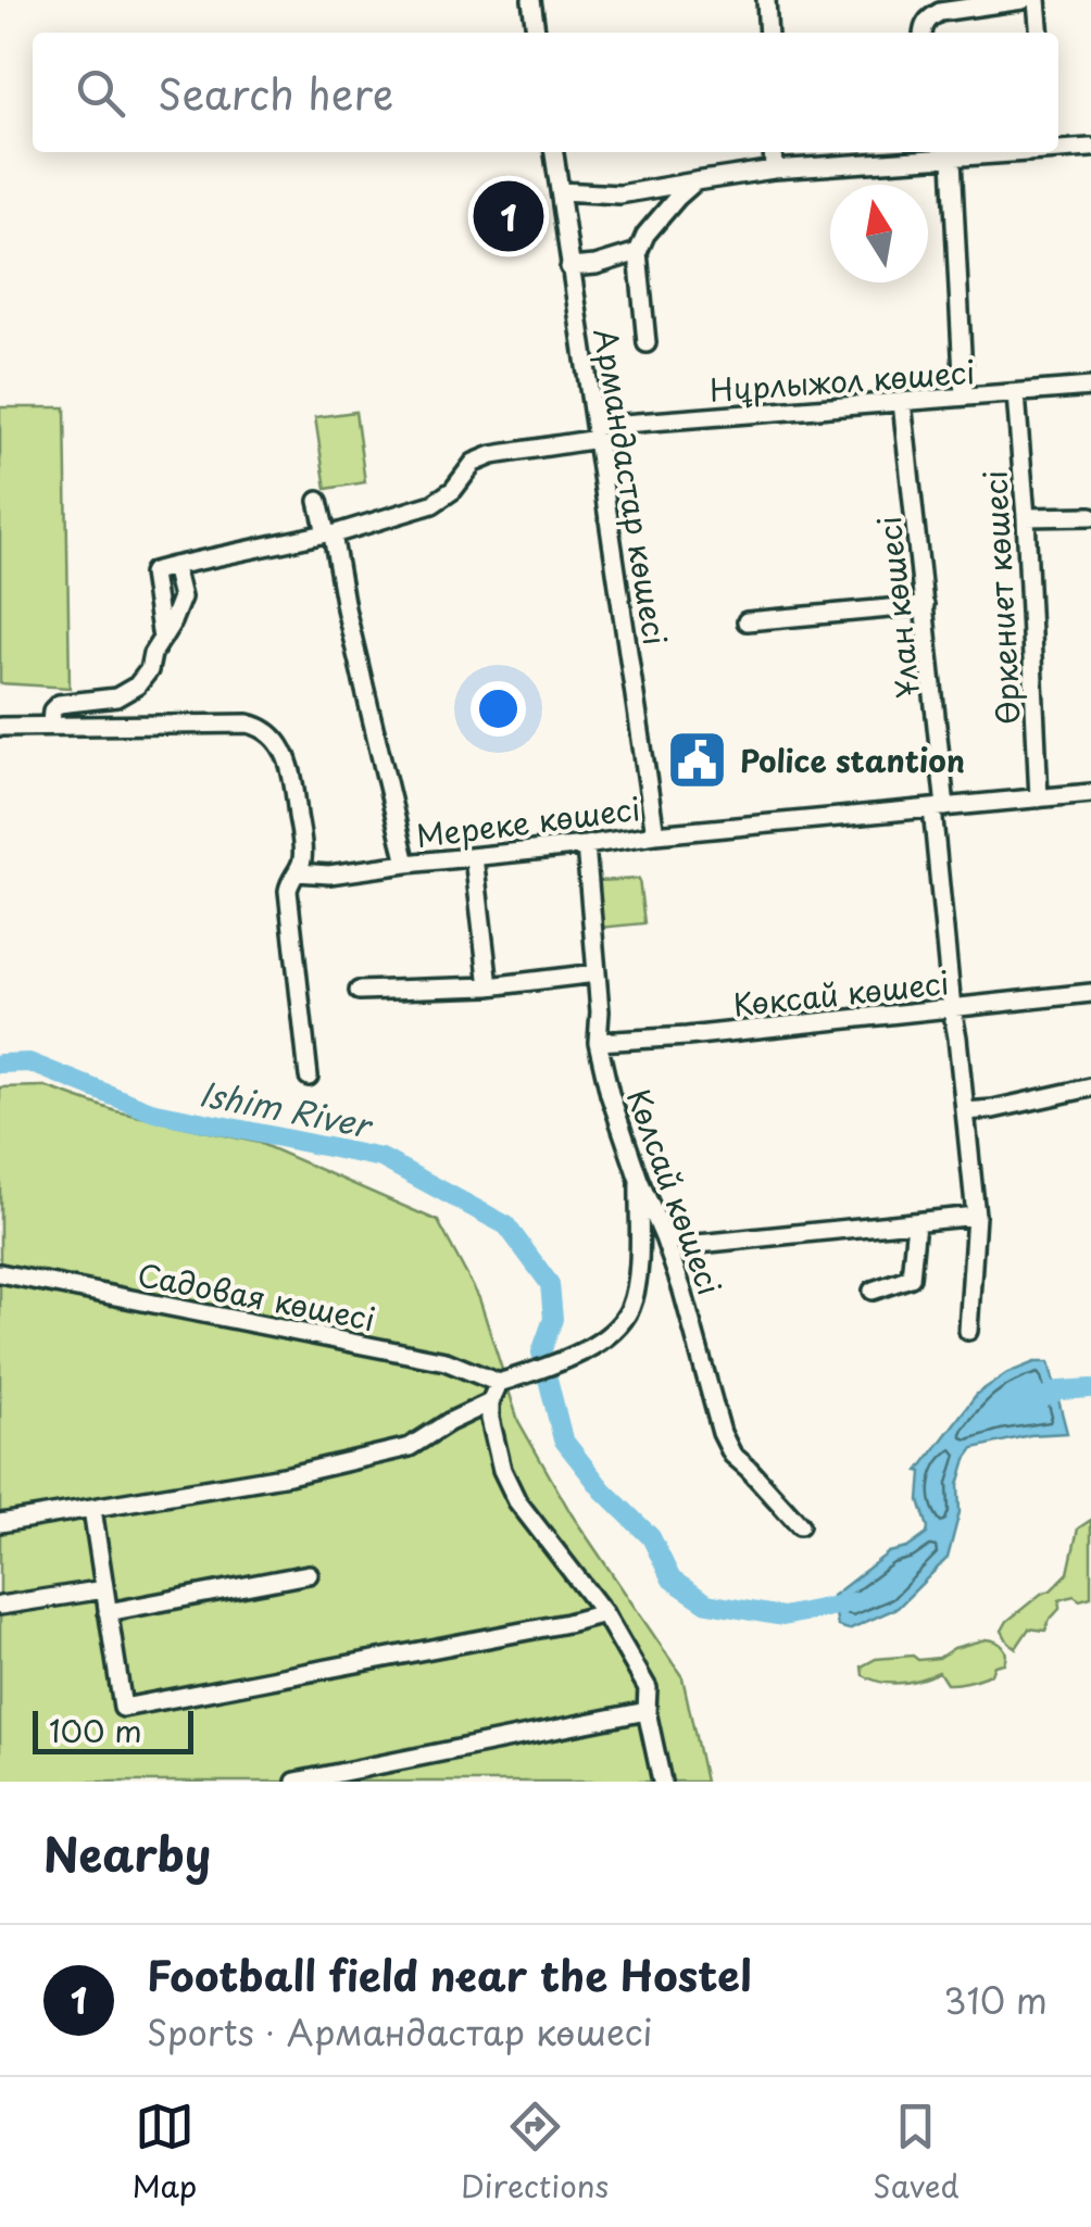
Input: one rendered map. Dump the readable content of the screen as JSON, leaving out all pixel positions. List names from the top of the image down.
{
  "streets": {
    "street": [
      "Нұрлыжол көшесі",
      "Армандастар көшесі",
      "Өркениет көшесі",
      "Ұлан көшесі",
      "Мереке көшесі",
      "Көксай көшесі",
      "Көлсай көшесі",
      "Садовая көшесі"
    ]
  },
  "crossings": [
    ["Нұрлыжол көшесі", "Армандастар көшесі"],
    ["Нұрлыжол көшесі", "Өркениет көшесі"],
    ["Нұрлыжол көшесі", "Ұлан көшесі"],
    ["Армандастар көшесі", "Мереке көшесі"],
    ["Өркениет көшесі", "Мереке көшесі"],
    ["Ұлан көшесі", "Мереке көшесі"],
    ["Ұлан көшесі", "Көксай көшесі"],
    ["Мереке көшесі", "Көлсай көшесі"],
    ["Көксай көшесі", "Көлсай көшесі"]
  ],
  "water": ["Ishim River"],
  "places": {
    "public building": ["Police stantion"]
  },
  "scale_bar": "100 m",
  "north": "top",
  "page": {
    "search": "Search here",
    "pins": "1",
    "scale": "100 m",
    "heading": "Nearby",
    "list": [
      {
        "mark": "1",
        "name": "Football field near the Hostel",
        "note": "Sports · Армандастар көшесі",
        "value": "310 m"
      }
    ],
    "nav": ["Map", "Directions", "Saved"]
  }
}
